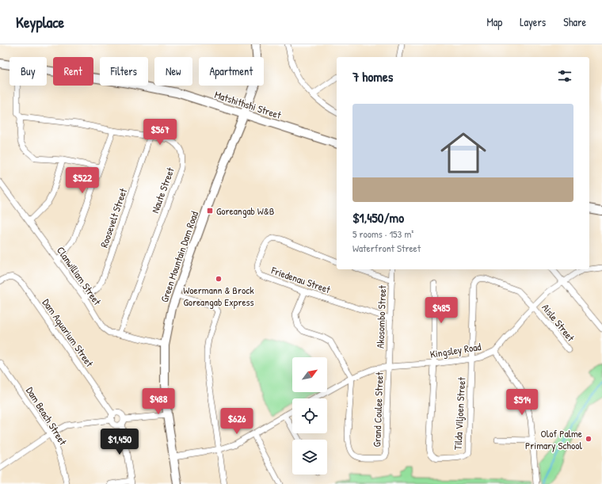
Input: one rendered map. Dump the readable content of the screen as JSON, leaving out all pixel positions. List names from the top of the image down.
{
  "streets": {
    "street": [
      "Matshithshi Street",
      "Naute Street",
      "Roosevelt Street",
      "Green Mountain Dam Road",
      "Clanwilliam Street",
      "Friedenau Street",
      "Akosombo Street",
      "Aisle Street",
      "Dam Aquarium Street",
      "Kingsley Road",
      "Grand Coulee Street",
      "Tilda Viljoen Street",
      "Dam Beach Street"
    ]
  },
  "crossings": [
    ["Matshithshi Street", "Green Mountain Dam Road"],
    ["Naute Street", "Roosevelt Street"],
    ["Naute Street", "Clanwilliam Street"],
    ["Roosevelt Street", "Clanwilliam Street"],
    ["Green Mountain Dam Road", "Clanwilliam Street"],
    ["Friedenau Street", "Akosombo Street"],
    ["Akosombo Street", "Kingsley Road"],
    ["Akosombo Street", "Grand Coulee Street"],
    ["Aisle Street", "Kingsley Road"],
    ["Aisle Street", "Tilda Viljoen Street"],
    ["Kingsley Road", "Grand Coulee Street"],
    ["Kingsley Road", "Tilda Viljoen Street"]
  ],
  "places": {
    "transit": ["Goreangab W&B"],
    "other": ["Woermann & Brock Goreangab Express", "Olof Palme Primary School"]
  },
  "north": "top right",
  "page": {
    "header": "Keyplace",
    "nav": ["Map", "Layers", "Share"],
    "chip": [
      "Buy",
      "Rent",
      "Filters",
      "New",
      "Apartment"
    ],
    "heading": "7 homes",
    "list": [
      {
        "name": "$1,450/mo",
        "note": "5 rooms · 153 m² · Waterfront Street"
      }
    ],
    "price": [
      "$567",
      "$522",
      "$485",
      "$488",
      "$514",
      "$626",
      "$1,450"
    ]
  }
}
